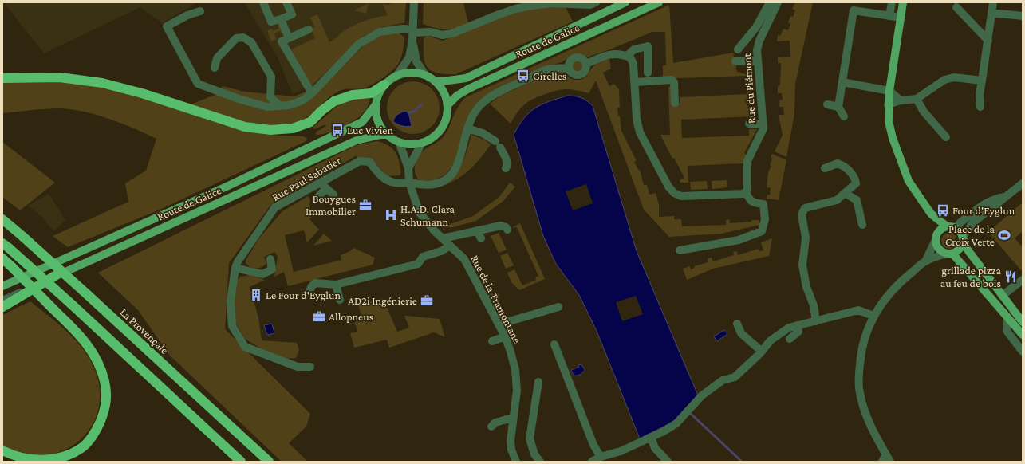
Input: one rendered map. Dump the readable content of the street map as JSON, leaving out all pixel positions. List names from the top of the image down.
{
  "streets": {
    "highway": ["La Provençale"],
    "main road": ["Route de Galice"],
    "street": ["Rue du Piémont", "Rue Paul Sabatier", "Rue de la Tramontane"]
  },
  "crossings": [
    ["Rue Paul Sabatier", "Rue de la Tramontane"]
  ],
  "places": {
    "bus stop": ["Girelles", "Luc Vivien", "Four d'Eyglun"],
    "office": ["Bouygues Immobilier", "AD2i Ingénierie", "Allopneus"],
    "hospital": ["H.A.D. Clara Schumann"],
    "sports": ["Place de la Croix Verte"],
    "restaurant": ["grillade pizza au feu de bois"],
    "building": ["Le Four d'Eyglun"]
  }
}
